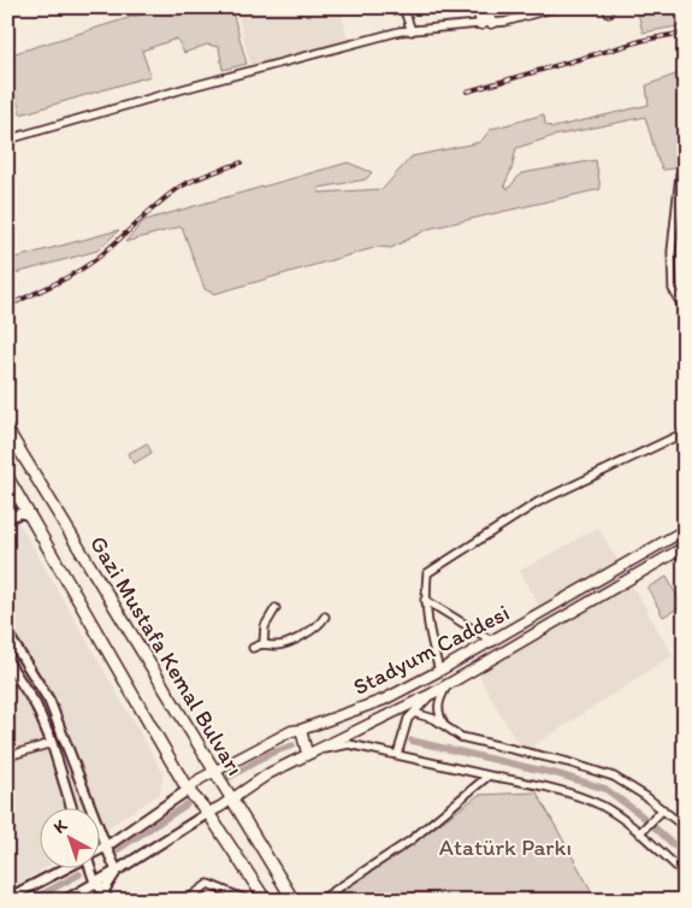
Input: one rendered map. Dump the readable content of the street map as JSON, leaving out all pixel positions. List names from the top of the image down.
{
  "streets": {
    "highway": ["Gazi Mustafa Kemal Bulvarı"],
    "main road": ["Stadyum Caddesi"]
  },
  "crossings": [
    ["Stadyum Caddesi", "Gazi Mustafa Kemal Bulvarı"]
  ],
  "parks": ["Atatürk Parkı"],
  "north": "top left"
}
